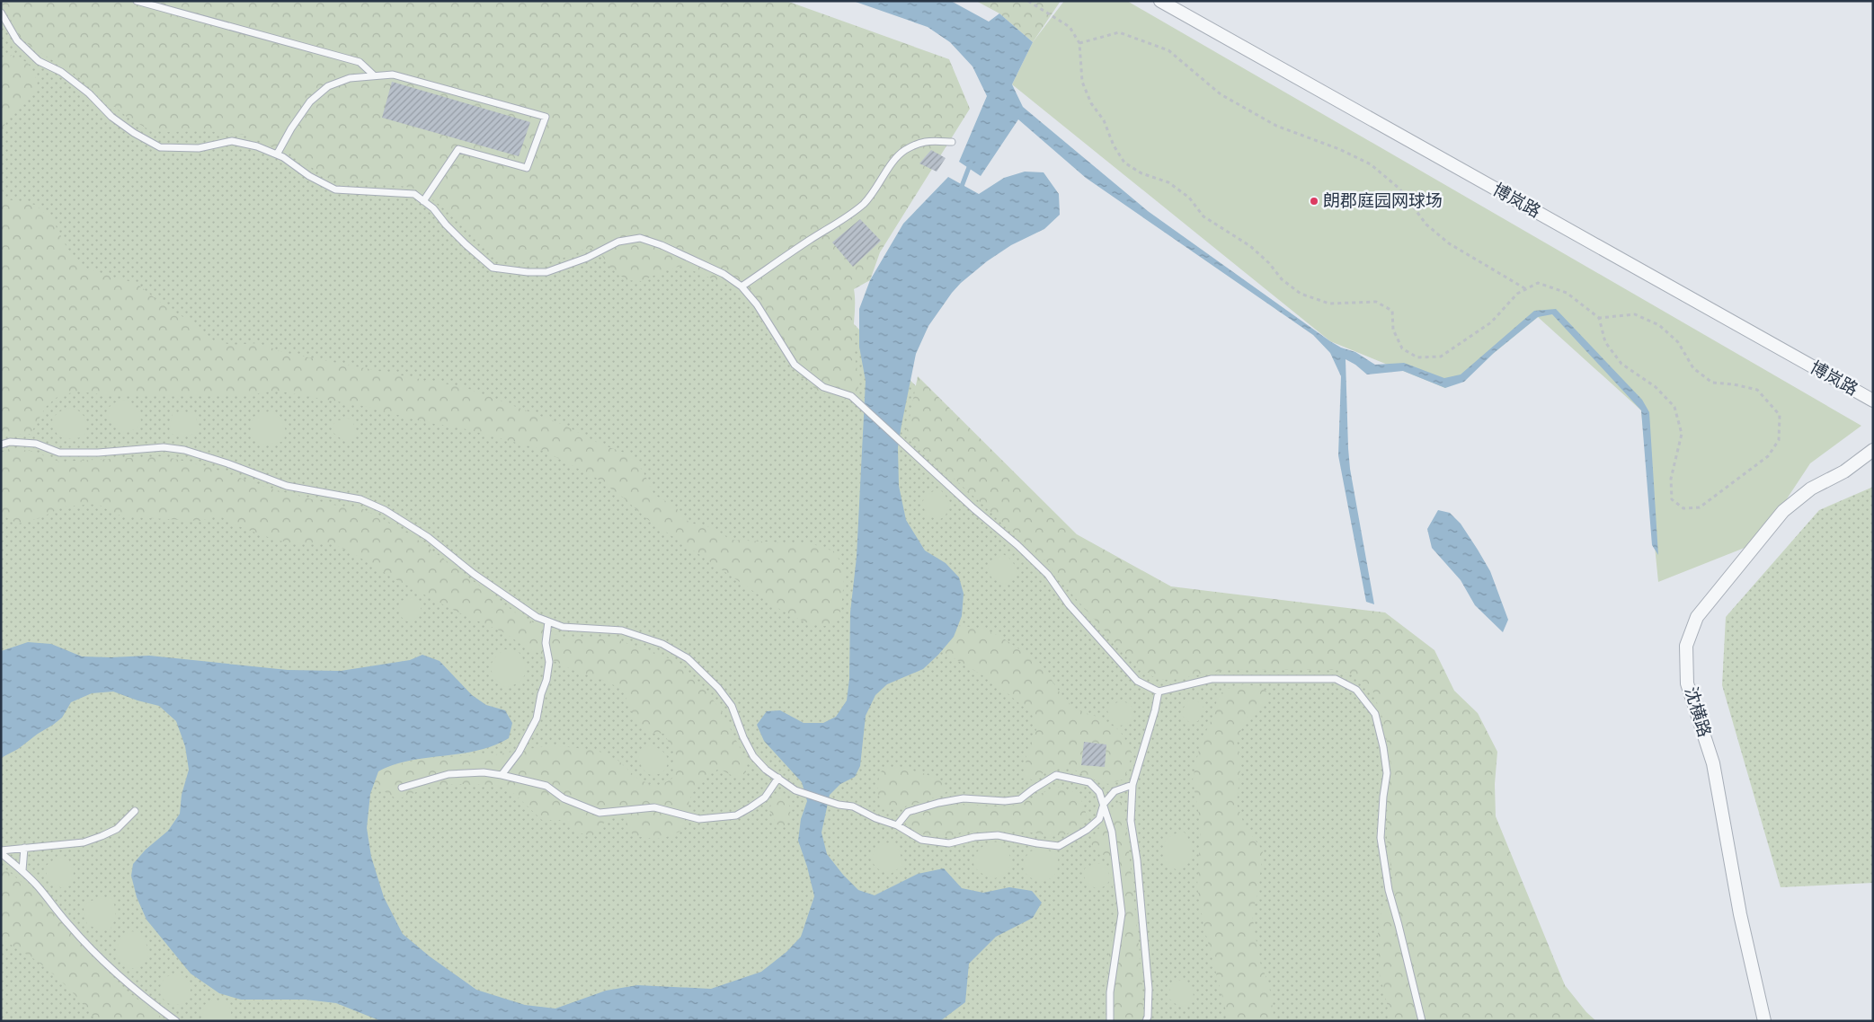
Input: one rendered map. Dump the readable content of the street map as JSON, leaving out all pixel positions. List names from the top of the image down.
{
  "streets": {
    "street": ["博岚路", "沈横路"]
  },
  "places": ["朗郡庭园网球场"]
}
